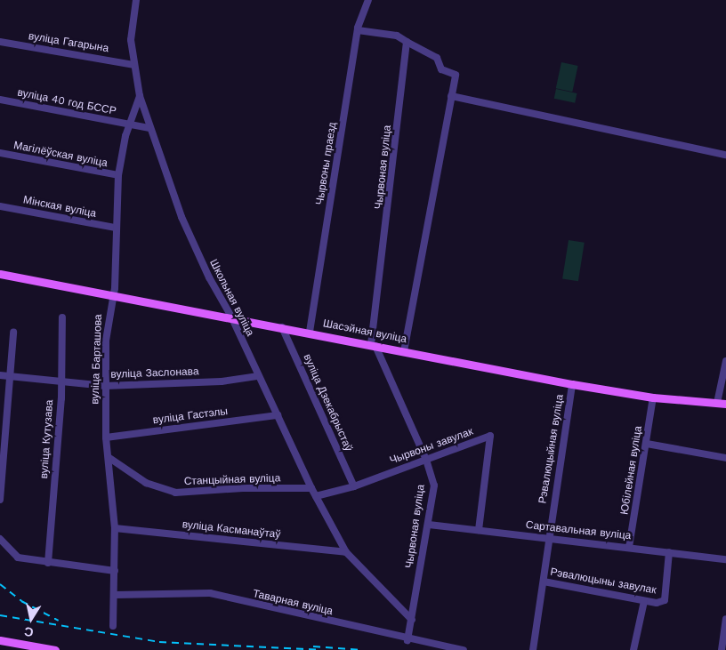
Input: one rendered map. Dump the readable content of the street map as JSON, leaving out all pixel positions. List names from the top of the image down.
{
  "streets": {
    "main road": ["Шасэйная вуліца"],
    "street": [
      "вуліца Гагарына",
      "вуліца 40 год БССР",
      "Магілёўская вуліца",
      "Чырвоны праезд",
      "Чырвоная вуліца",
      "Мінская вуліца",
      "Школьная вуліца",
      "вуліца Барташова",
      "вуліца Заслонава",
      "вуліца Дзекабрыстаў",
      "вуліца Гастэлы",
      "вуліца Кутузава",
      "Чырвоны завулак",
      "Рэвалюцыйная вуліца",
      "Юбілейная вуліца",
      "Станцыйная вуліца",
      "вуліца Касманаўтаў",
      "Сартавальная вуліца",
      "Рэвалюцыны завулак",
      "Таварная вуліца"
    ]
  },
  "crossings": [
    ["вуліца Гагарына", "Школьная вуліца"],
    ["вуліца 40 год БССР", "Школьная вуліца"],
    ["вуліца 40 год БССР", "вуліца Барташова"],
    ["Магілёўская вуліца", "вуліца Барташова"],
    ["Чырвоны праезд", "Шасэйная вуліца"],
    ["Чырвоная вуліца", "Школьная вуліца"],
    ["Чырвоная вуліца", "Шасэйная вуліца"],
    ["Чырвоная вуліца", "Чырвоны завулак"],
    ["Чырвоная вуліца", "Сартавальная вуліца"],
    ["Чырвоная вуліца", "Таварная вуліца"],
    ["Мінская вуліца", "вуліца Барташова"],
    ["Школьная вуліца", "Шасэйная вуліца"],
    ["Школьная вуліца", "вуліца Барташова"],
    ["Школьная вуліца", "вуліца Заслонава"],
    ["Школьная вуліца", "вуліца Гастэлы"],
    ["Школьная вуліца", "Чырвоны завулак"],
    ["Школьная вуліца", "Станцыйная вуліца"],
    ["Школьная вуліца", "вуліца Касманаўтаў"],
    ["Шасэйная вуліца", "вуліца Барташова"],
    ["Шасэйная вуліца", "вуліца Дзекабрыстаў"],
    ["Шасэйная вуліца", "Рэвалюцыйная вуліца"],
    ["Шасэйная вуліца", "Юбілейная вуліца"],
    ["вуліца Барташова", "вуліца Заслонава"],
    ["вуліца Барташова", "вуліца Гастэлы"],
    ["вуліца Барташова", "Станцыйная вуліца"],
    ["вуліца Барташова", "вуліца Касманаўтаў"],
    ["вуліца Барташова", "Таварная вуліца"],
    ["вуліца Заслонава", "вуліца Кутузава"],
    ["вуліца Дзекабрыстаў", "Чырвоны завулак"],
    ["Чырвоны завулак", "Сартавальная вуліца"],
    ["Рэвалюцыйная вуліца", "Сартавальная вуліца"],
    ["Рэвалюцыйная вуліца", "Рэвалюцыны завулак"],
    ["Юбілейная вуліца", "Сартавальная вуліца"],
    ["Сартавальная вуліца", "Рэвалюцыны завулак"]
  ],
  "north": "bottom"
}
